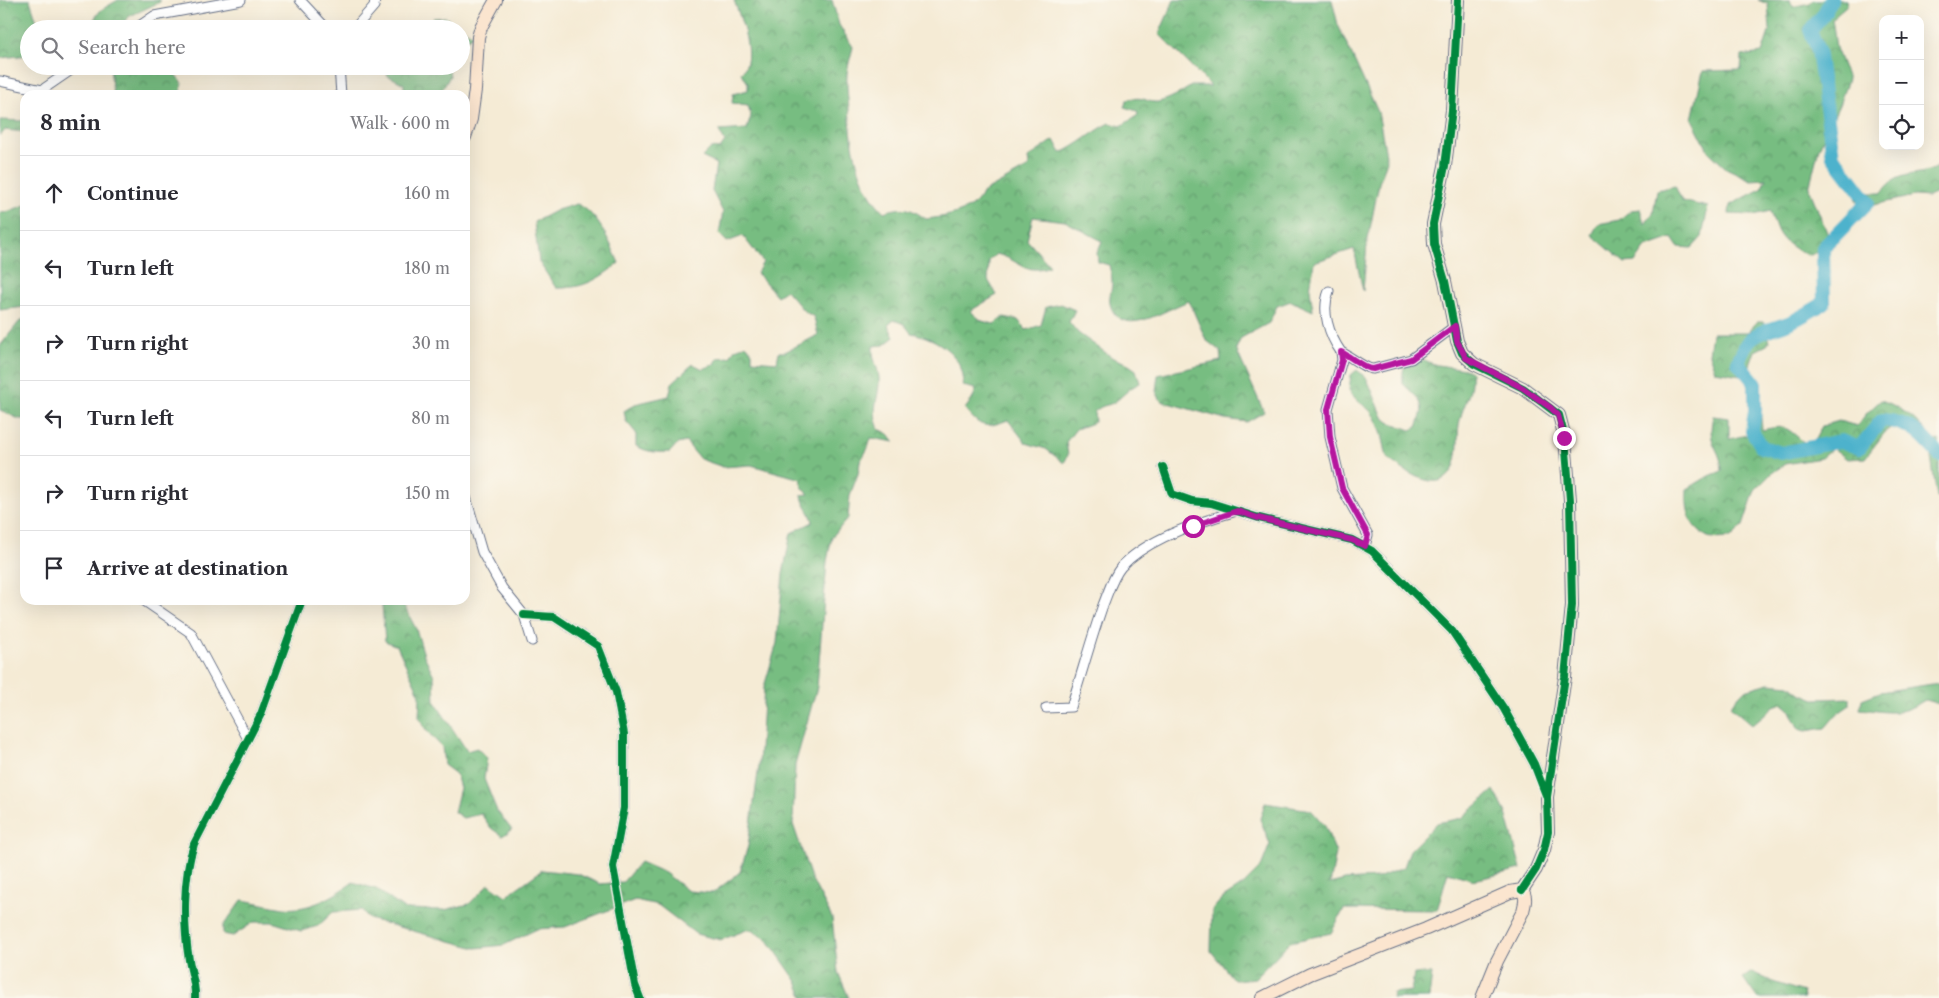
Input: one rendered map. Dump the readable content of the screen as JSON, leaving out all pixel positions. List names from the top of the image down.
{
  "page": {
    "map_buttons": ["+", "−"],
    "search": "Search here",
    "heading": ["8 min", "Walk · 600 m"],
    "list": [
      ["Continue", "160 m"],
      ["Turn left", "180 m"],
      ["Turn right", "30 m"],
      ["Turn left", "80 m"],
      ["Turn right", "150 m"],
      "Arrive at destination"
    ]
  }
}
